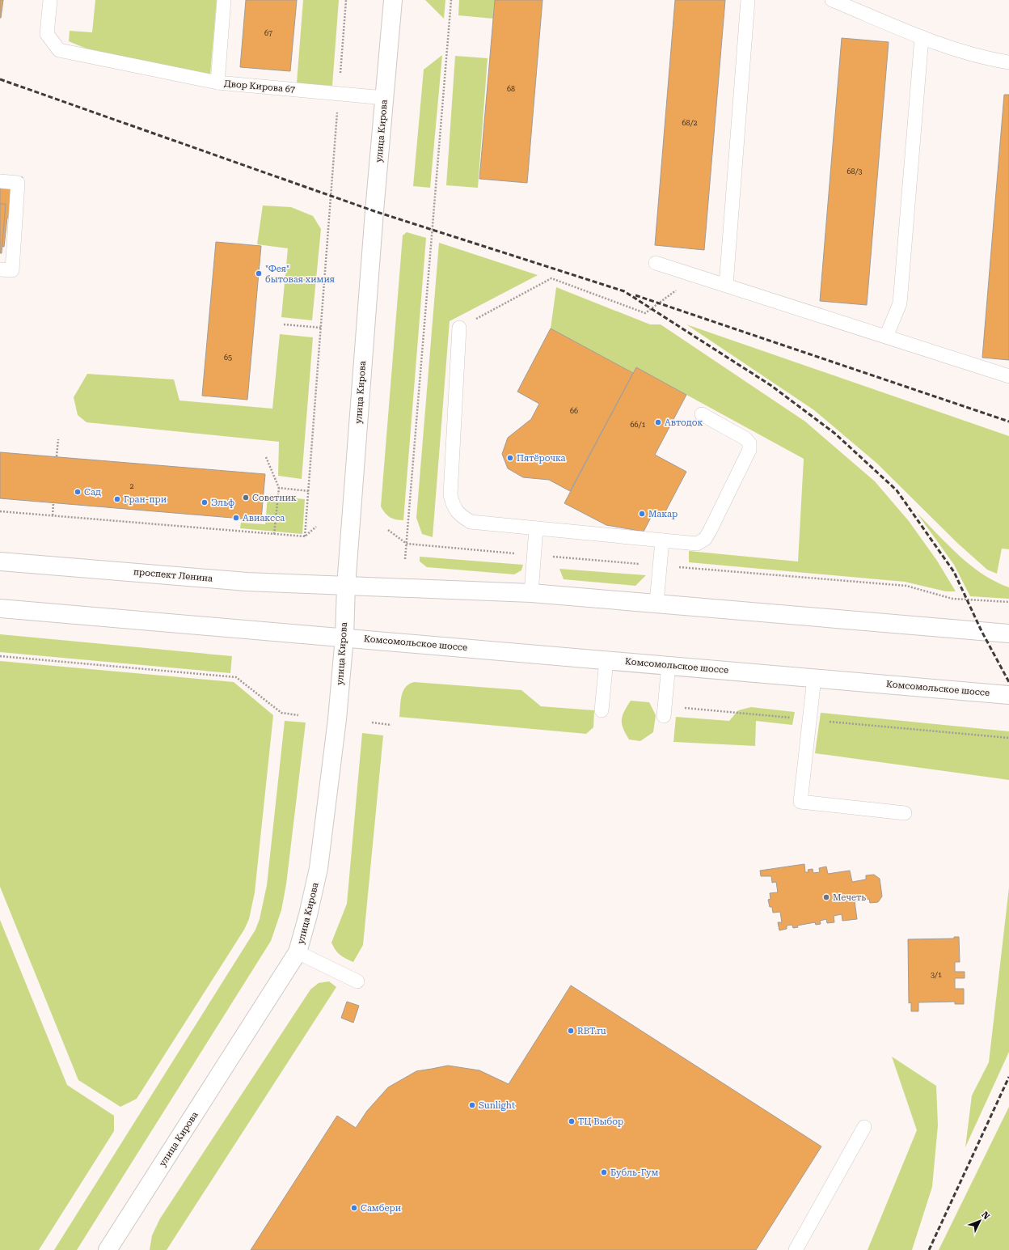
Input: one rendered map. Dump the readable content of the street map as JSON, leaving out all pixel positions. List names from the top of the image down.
{
  "streets": {
    "main road": ["улица Кирова", "проспект Ленина", "Комсомольское шоссе"],
    "lane": ["Двор Кирова 67"]
  },
  "crossings": [
    ["Двор Кирова 67", "улица Кирова"],
    ["улица Кирова", "проспект Ленина"],
    ["улица Кирова", "Комсомольское шоссе"]
  ],
  "places": [
    "\"Фея\" бытовая химия",
    "Автодок",
    "Пятёрочка",
    "Сад",
    "Советник",
    "Гран-при",
    "Эльф",
    "Макар",
    "Авиаксса",
    "Мечеть",
    "RBT.ru",
    "Sunlight",
    "ТЦ Выбор",
    "Бубль-Гум",
    "Самбери"
  ],
  "house_numbers": [
    "67",
    "68",
    "68/2",
    "68/3",
    "65",
    "66",
    "66/1",
    "2",
    "3/1"
  ],
  "north": "top right"
}
